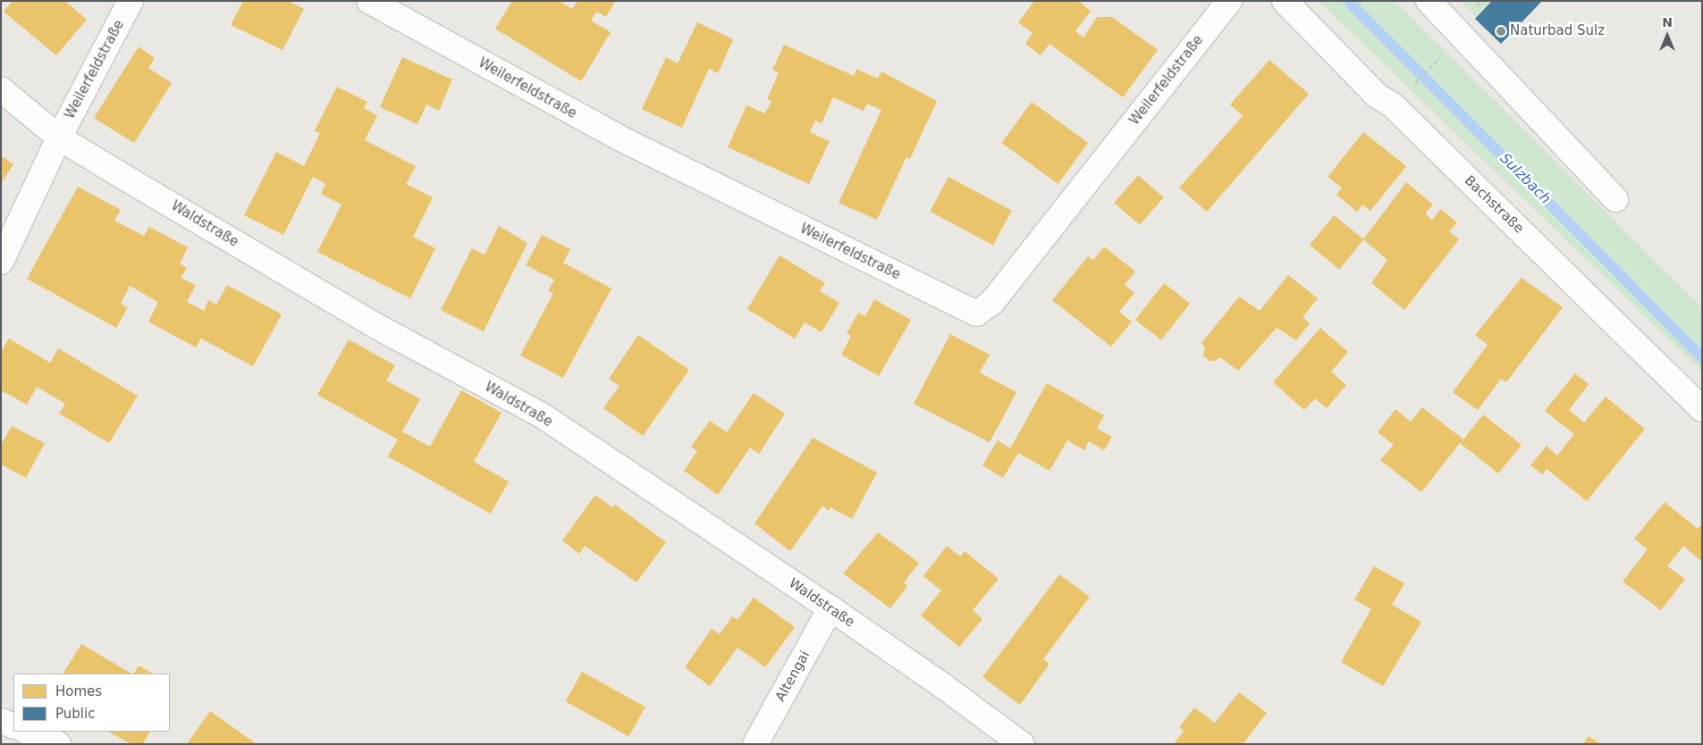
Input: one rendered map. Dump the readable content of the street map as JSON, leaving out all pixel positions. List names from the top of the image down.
{
  "streets": {
    "street": [
      "Weilerfeldstraße",
      "Bachstraße",
      "Waldstraße",
      "Altengai"
    ]
  },
  "crossings": [
    ["Weilerfeldstraße", "Waldstraße"],
    ["Waldstraße", "Altengai"]
  ],
  "water": ["Sulzbach"],
  "places": ["Naturbad Sulz"],
  "legend": ["Homes", "Public"],
  "north": "top"
}
